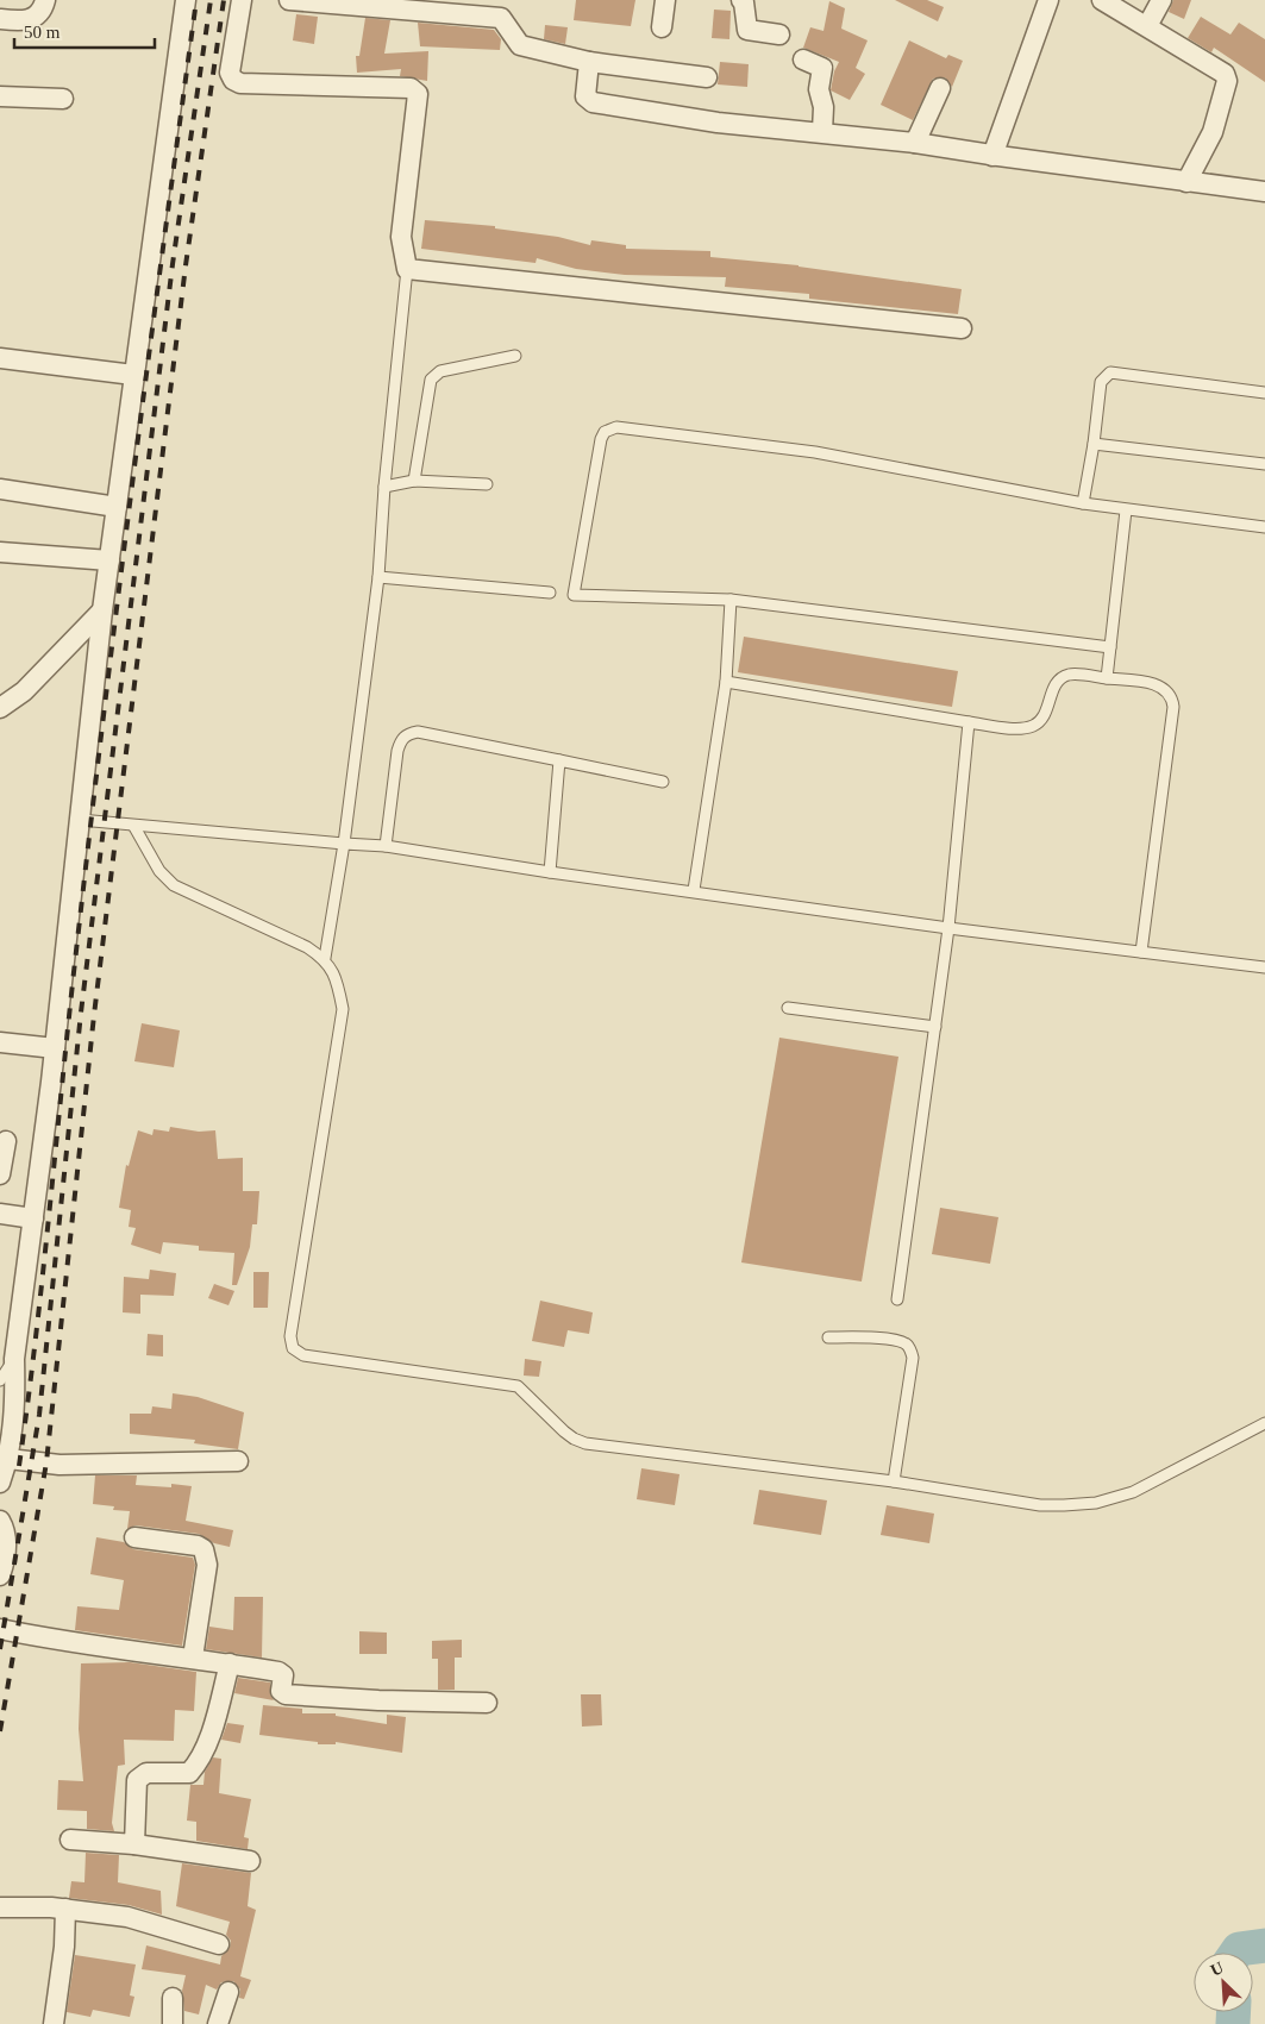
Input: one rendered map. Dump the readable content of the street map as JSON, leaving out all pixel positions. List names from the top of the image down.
{
  "scale_bar": "50 m",
  "north": "top left"
}
